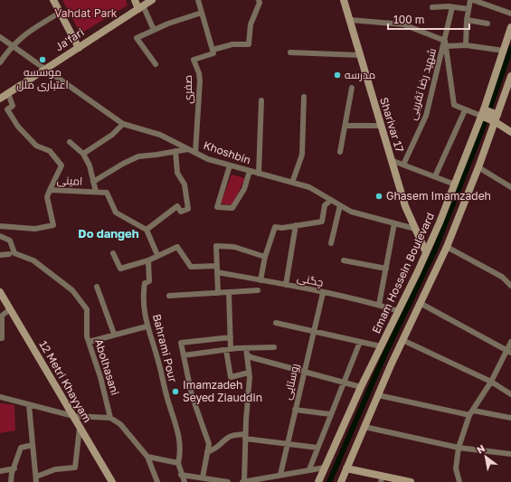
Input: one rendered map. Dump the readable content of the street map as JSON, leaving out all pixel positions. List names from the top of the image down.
{
  "streets": {
    "main road": [
      "Ja'fari",
      "Sharivar 17",
      "Emam Hossein Boulevard",
      "12 Metri Khayyam"
    ],
    "street": [
      "شهید رضا تقریبی",
      "صفری",
      "Khoshbin",
      "امینی",
      "چگنی",
      "Bahrami Pour",
      "Abolhasani",
      "روستایی"
    ]
  },
  "crossings": [
    ["Ja'fari", "Khoshbin"],
    ["Ja'fari", "امینی"],
    ["صفری", "Khoshbin"],
    ["Sharivar 17", "Khoshbin"],
    ["Sharivar 17", "Emam Hossein Boulevard"],
    ["Emam Hossein Boulevard", "چگنی"],
    ["چگنی", "روستایی"]
  ],
  "districts": ["Do dangeh"],
  "parks": ["Vahdat Park"],
  "places": [
    "موسسه اعتباری ملل",
    "مدرسه",
    "Ghasem Imamzadeh",
    "Imamzadeh Seyed Ziauddin"
  ],
  "scale_bar": "100 m",
  "north": "top left"
}
